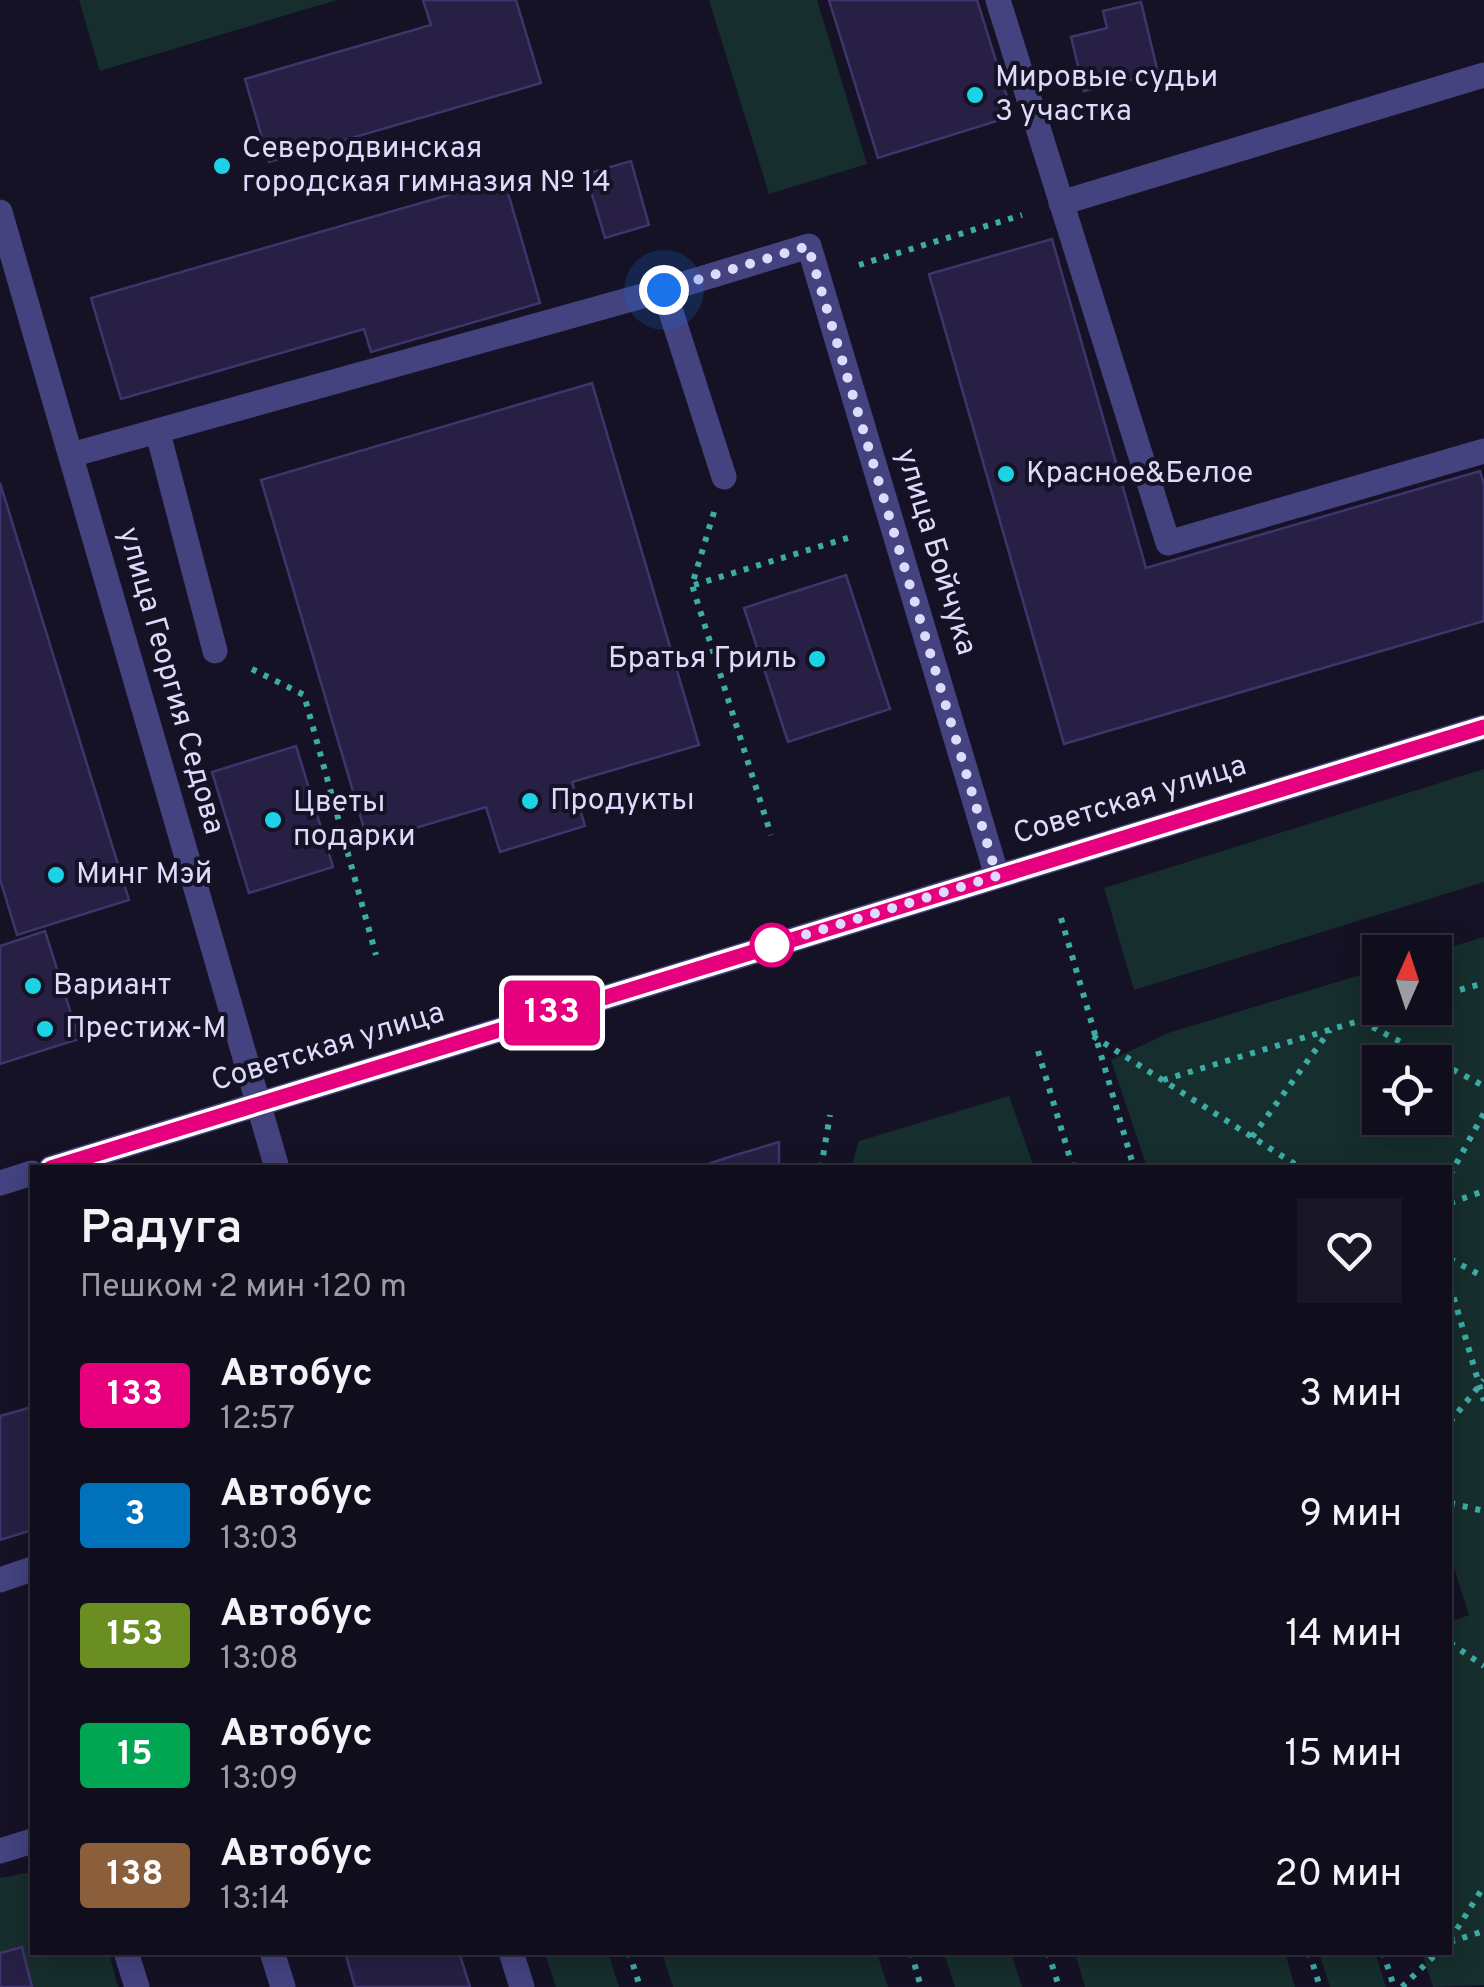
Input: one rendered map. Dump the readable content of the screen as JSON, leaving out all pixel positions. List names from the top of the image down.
{
  "streets": {
    "street": ["улица Бойчука", "улица Георгия Седова", "Советская улица"]
  },
  "crossings": [
    ["улица Бойчука", "Советская улица"],
    ["улица Георгия Седова", "Советская улица"]
  ],
  "places": [
    "Мировые судьи 3 участка",
    "Северодвинская городская гимназия № 14",
    "Красное&Белое",
    "Братья Гриль",
    "Продукты",
    "Цветы подарки",
    "Минг Мэй",
    "Вариант",
    "Престиж-М"
  ],
  "lines": ["bus line 133"],
  "north": "top",
  "page": {
    "on_map": "133",
    "heading": ["Радуга", "Пешком · 2 мин · 120 m"],
    "list": [
      {
        "mark": "133",
        "name": "Автобус",
        "note": "12:57",
        "value": "3 мин"
      },
      {
        "mark": "3",
        "name": "Автобус",
        "note": "13:03",
        "value": "9 мин"
      },
      {
        "mark": "153",
        "name": "Автобус",
        "note": "13:08",
        "value": "14 мин"
      },
      {
        "mark": "15",
        "name": "Автобус",
        "note": "13:09",
        "value": "15 мин"
      },
      {
        "mark": "138",
        "name": "Автобус",
        "note": "13:14",
        "value": "20 мин"
      }
    ]
  }
}
